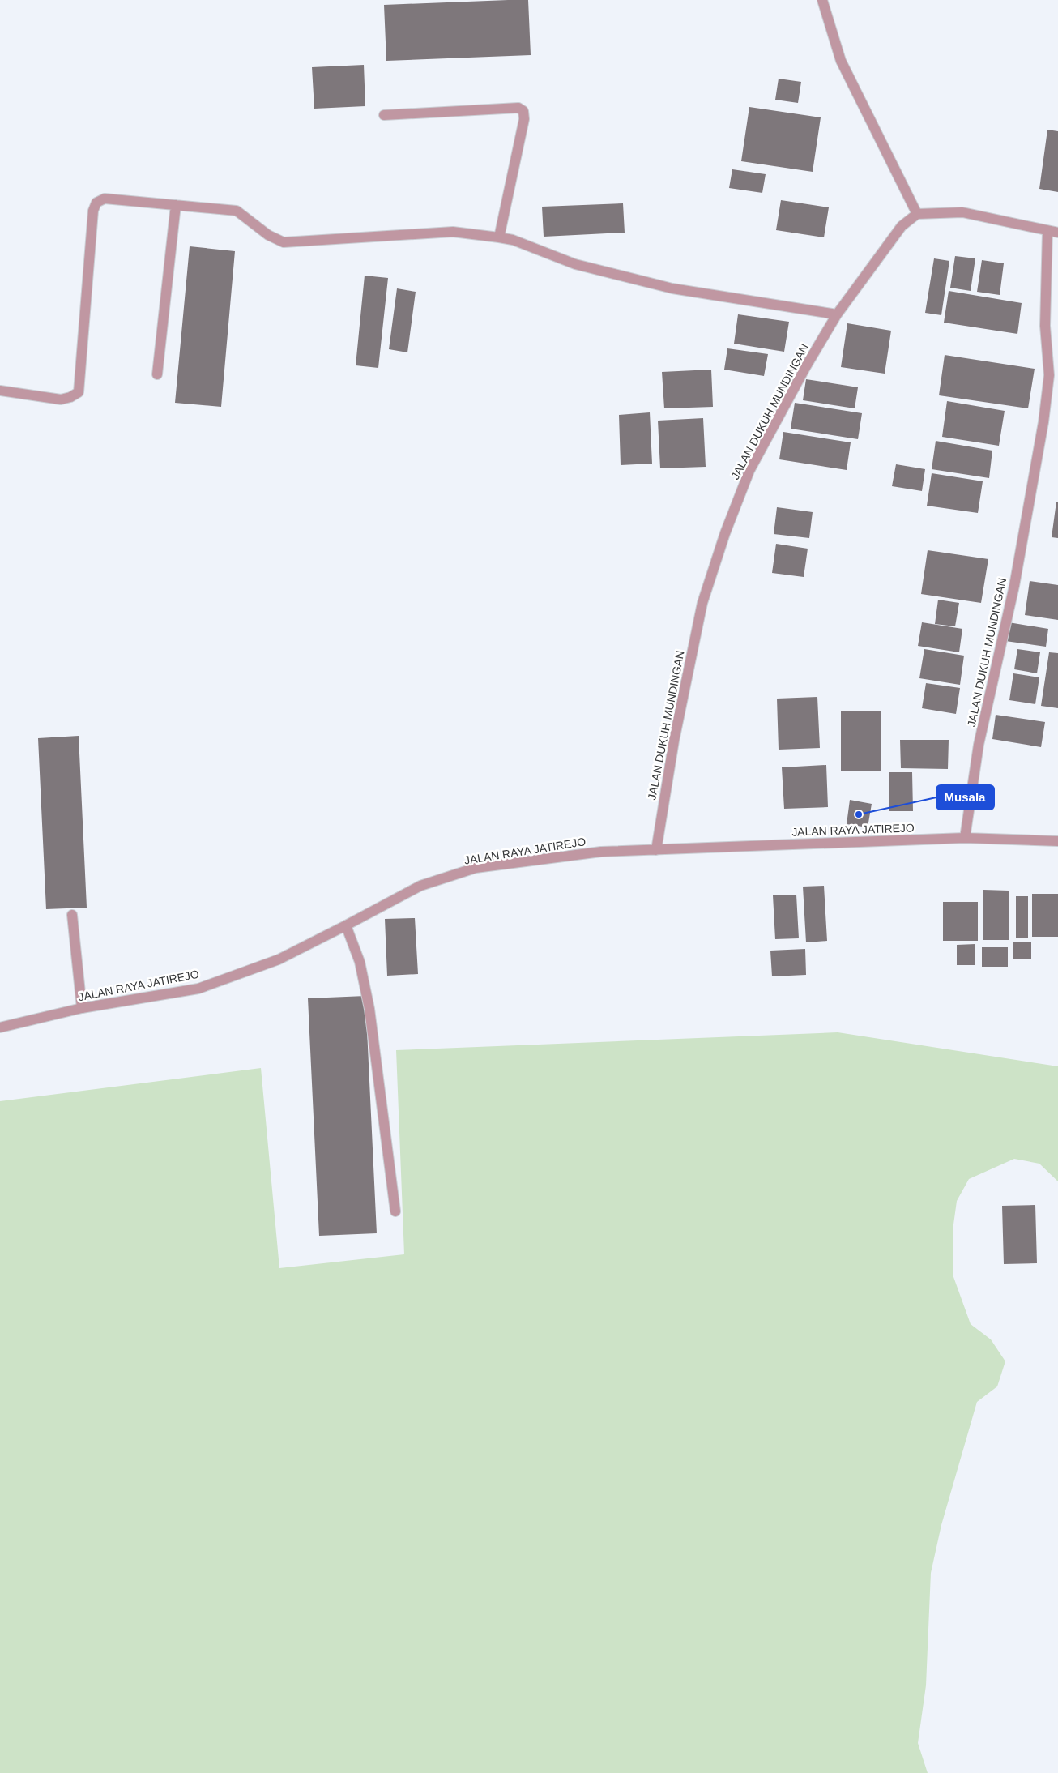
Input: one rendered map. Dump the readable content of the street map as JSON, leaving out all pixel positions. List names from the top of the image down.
{
  "streets": {
    "street": ["JALAN DUKUH MUNDINGAN", "JALAN RAYA JATIREJO"]
  },
  "crossings": [
    ["JALAN DUKUH MUNDINGAN", "JALAN RAYA JATIREJO"]
  ],
  "places": ["Musala"]
}
